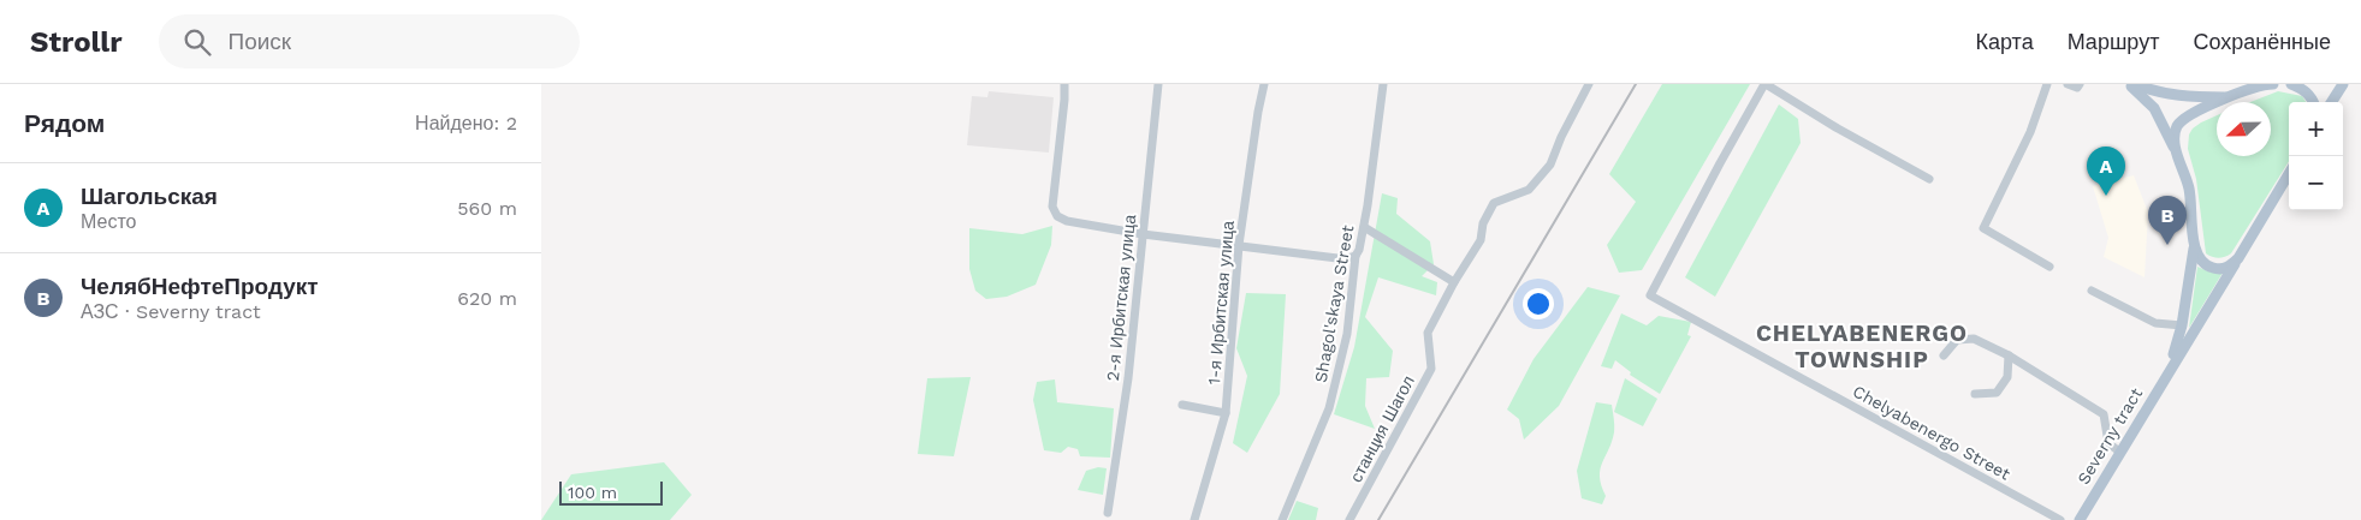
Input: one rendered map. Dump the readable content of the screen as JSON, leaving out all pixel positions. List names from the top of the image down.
{
  "streets": {
    "main road": ["Severny tract"],
    "street": [
      "2-я Ирбитская улица",
      "1-я Ирбитская улица",
      "Shagol'skaya Street",
      "станция Шагол",
      "Chelyabenergo Street"
    ]
  },
  "districts": ["CHELYABENERGO TOWNSHIP"],
  "scale_bar": "100 m",
  "north": "left",
  "page": {
    "header": "Strollr",
    "search": "Поиск",
    "nav": ["Карта", "Маршрут", "Сохранённые"],
    "heading": ["Рядом", "Найдено: 2"],
    "map_buttons": ["+", "−"],
    "pins": ["A", "B"],
    "list": [
      {
        "mark": "A",
        "name": "Шагольская",
        "note": "Место",
        "value": "560 m"
      },
      {
        "mark": "B",
        "name": "ЧелябНефтеПродукт",
        "note": "АЗС · Severny tract",
        "value": "620 m"
      }
    ],
    "scale": "100 m"
  }
}
